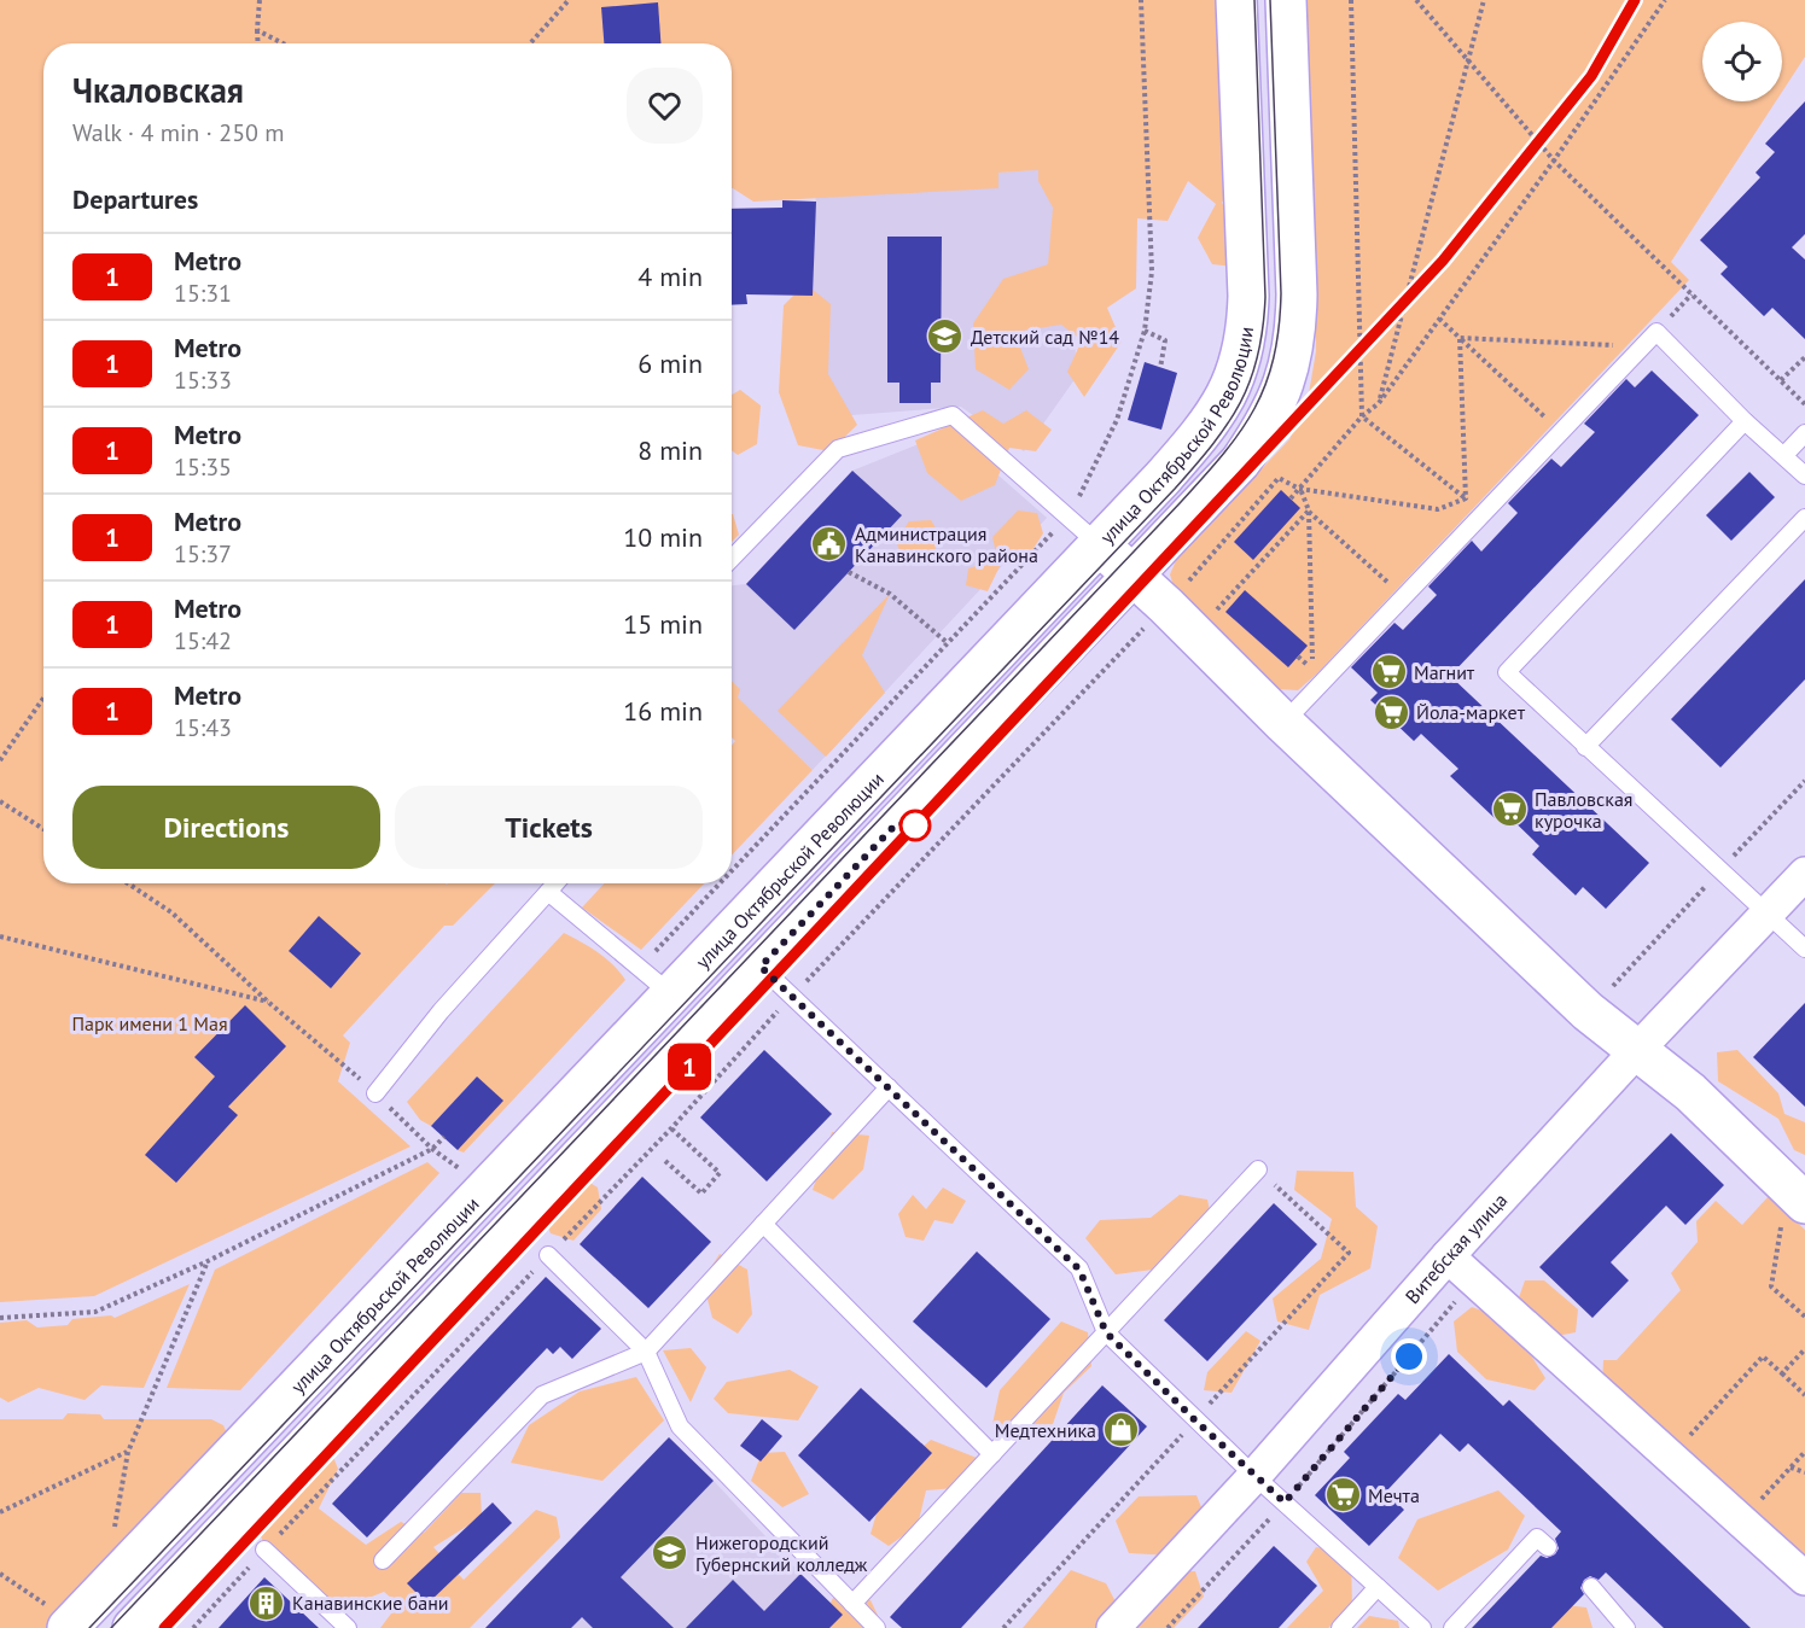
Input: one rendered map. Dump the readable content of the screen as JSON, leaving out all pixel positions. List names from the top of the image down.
{
  "streets": {
    "main road": ["улица Октябрьской Революции"],
    "street": ["Витебская улица"]
  },
  "parks": ["Парк имени 1 Мая"],
  "places": {
    "school or university": ["Детский сад №14", "Нижегородский Губернский колледж"],
    "public building": ["Администрация Канавинского района"],
    "supermarket": [
      "Магнит",
      "Йола-маркет",
      "Павловская курочка",
      "Мечта"
    ],
    "shop": ["Медтехника"],
    "building": ["Канавинские бани"]
  },
  "lines": ["metro line 1"],
  "page": {
    "on_map": "1",
    "heading": [
      ["Чкаловская", "Walk · 4 min · 250 m"],
      "Departures"
    ],
    "list": [
      {
        "mark": "1",
        "name": "Metro",
        "note": "15:31",
        "value": "4 min"
      },
      {
        "mark": "1",
        "name": "Metro",
        "note": "15:33",
        "value": "6 min"
      },
      {
        "mark": "1",
        "name": "Metro",
        "note": "15:35",
        "value": "8 min"
      },
      {
        "mark": "1",
        "name": "Metro",
        "note": "15:37",
        "value": "10 min"
      },
      {
        "mark": "1",
        "name": "Metro",
        "note": "15:42",
        "value": "15 min"
      },
      {
        "mark": "1",
        "name": "Metro",
        "note": "15:43",
        "value": "16 min"
      }
    ],
    "buttons": ["Directions", "Tickets"]
  }
}
